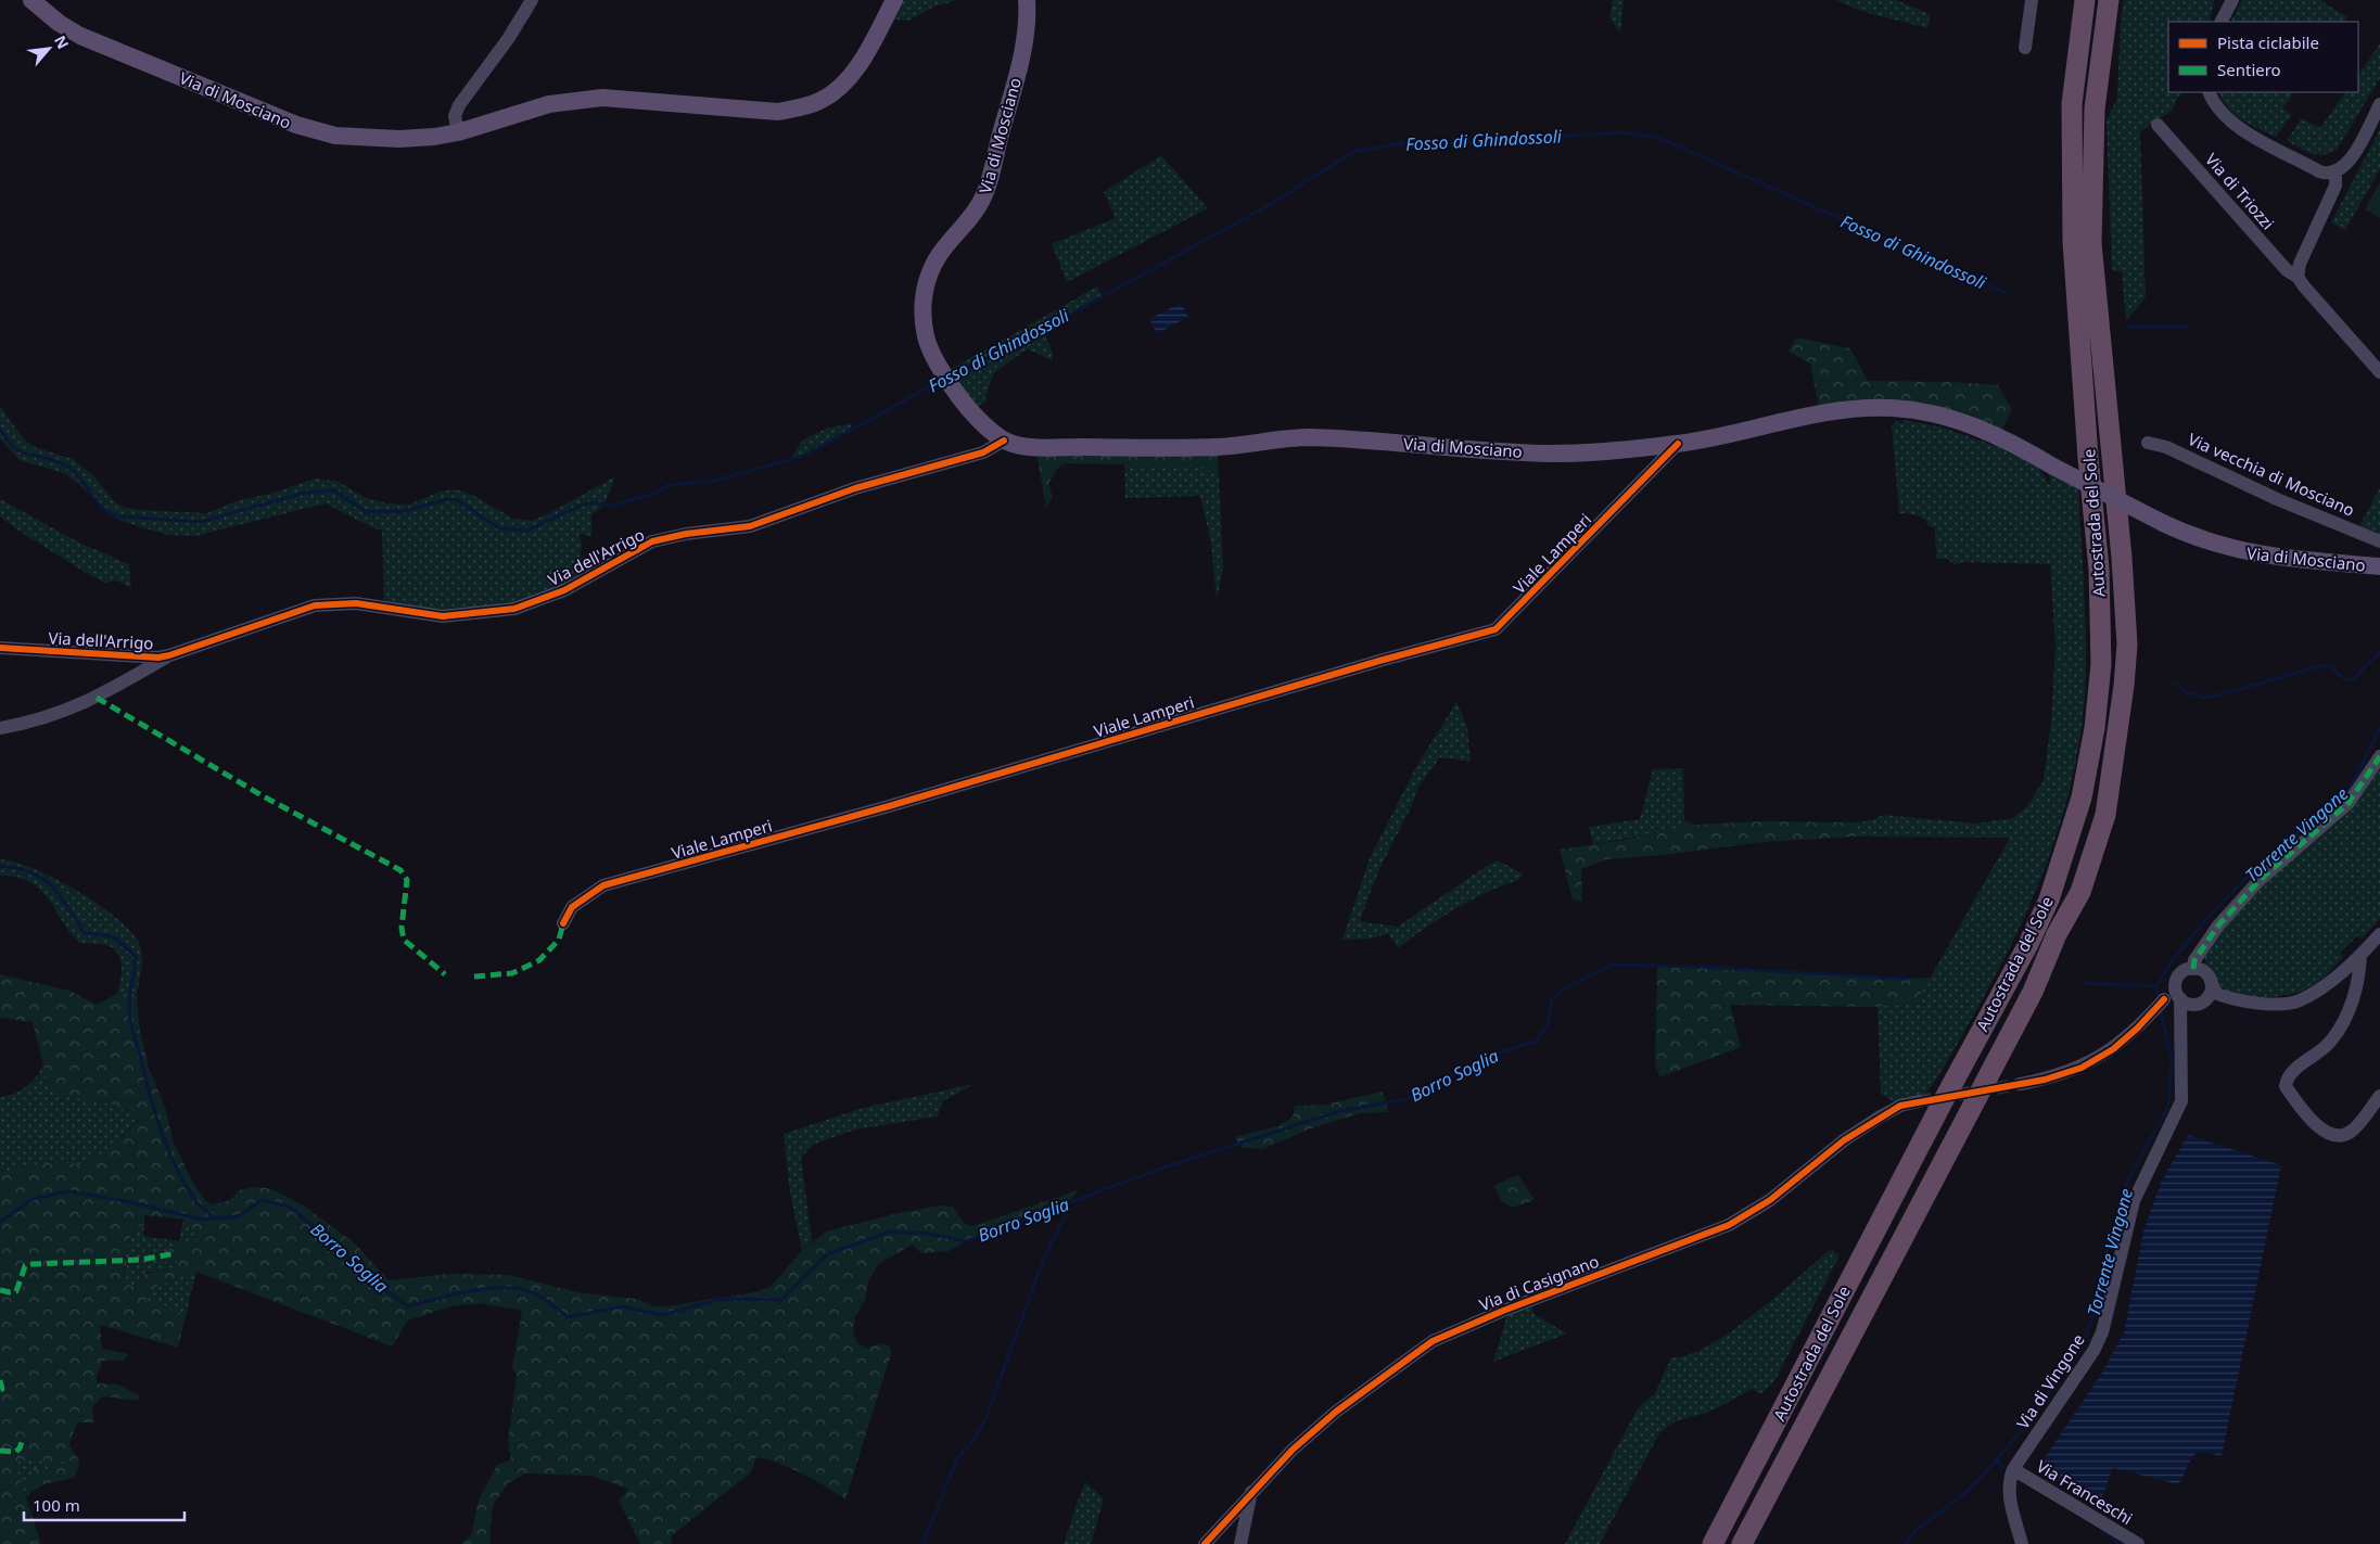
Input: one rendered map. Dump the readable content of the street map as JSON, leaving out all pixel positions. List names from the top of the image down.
{
  "streets": {
    "highway": ["Autostrada del Sole"],
    "main road": ["Via di Mosciano"],
    "street": [
      "Via di Triozzi",
      "Via vecchia di Mosciano",
      "Viale Lamperi",
      "Via dell'Arrigo",
      "Via di Casignano",
      "Via di Vingone",
      "Via Franceschi"
    ]
  },
  "crossings": [
    ["Via di Mosciano", "Viale Lamperi"],
    ["Via di Mosciano", "Via dell'Arrigo"],
    ["Via di Vingone", "Via Franceschi"]
  ],
  "water": ["Fosso di Ghindossoli", "Torrente Vingone", "Borro Soglia"],
  "legend": ["Pista ciclabile", "Sentiero"],
  "scale_bar": "100 m",
  "north": "top right"
}
